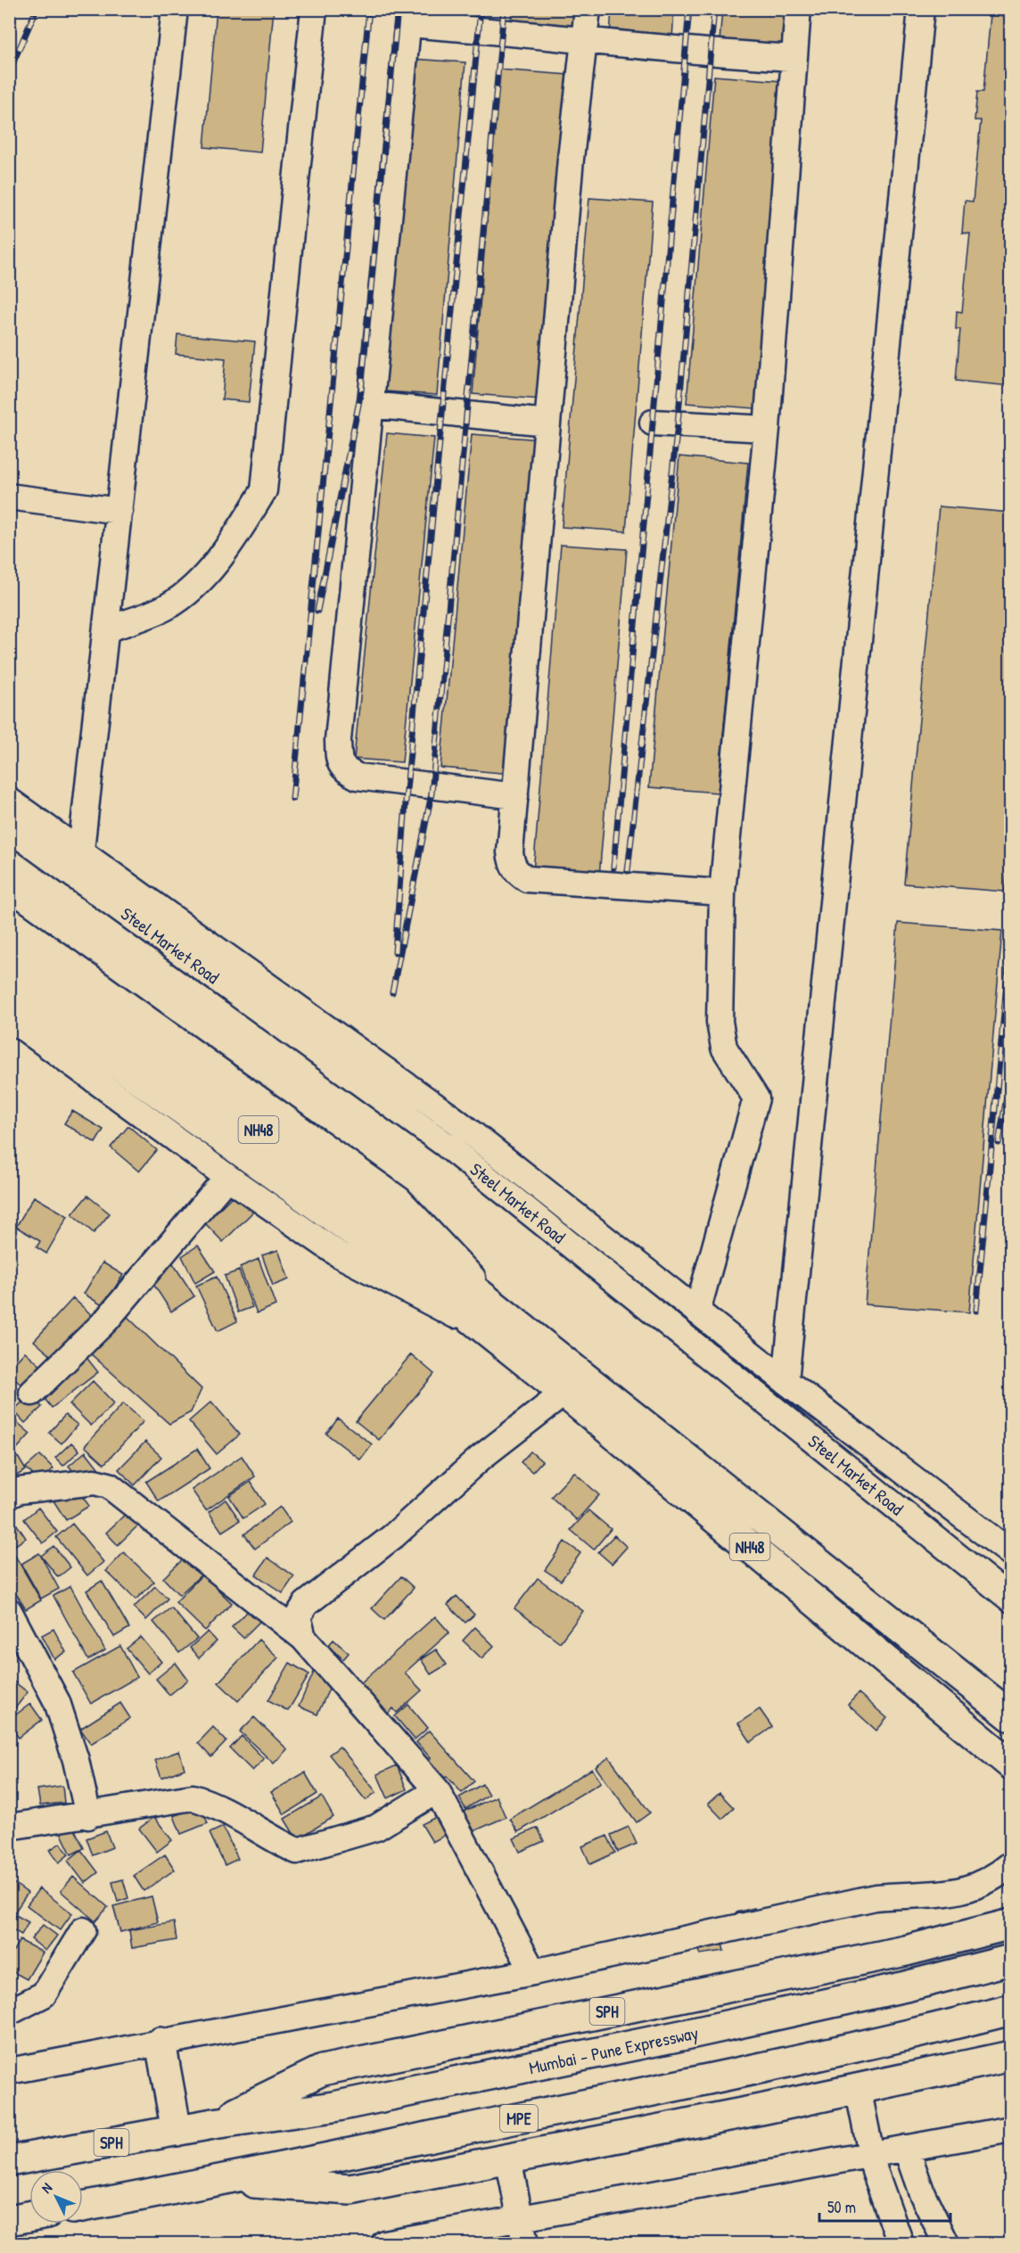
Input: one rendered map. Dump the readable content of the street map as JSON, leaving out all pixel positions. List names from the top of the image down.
{
  "streets": {
    "highway": [
      "NH48",
      "SPH",
      "Mumbai - Pune Expressway",
      "MPE"
    ],
    "street": ["Steel Market Road"]
  },
  "crossings": [
    ["SPH", "Mumbai - Pune Expressway"]
  ],
  "scale_bar": "50 m",
  "north": "top left"
}
